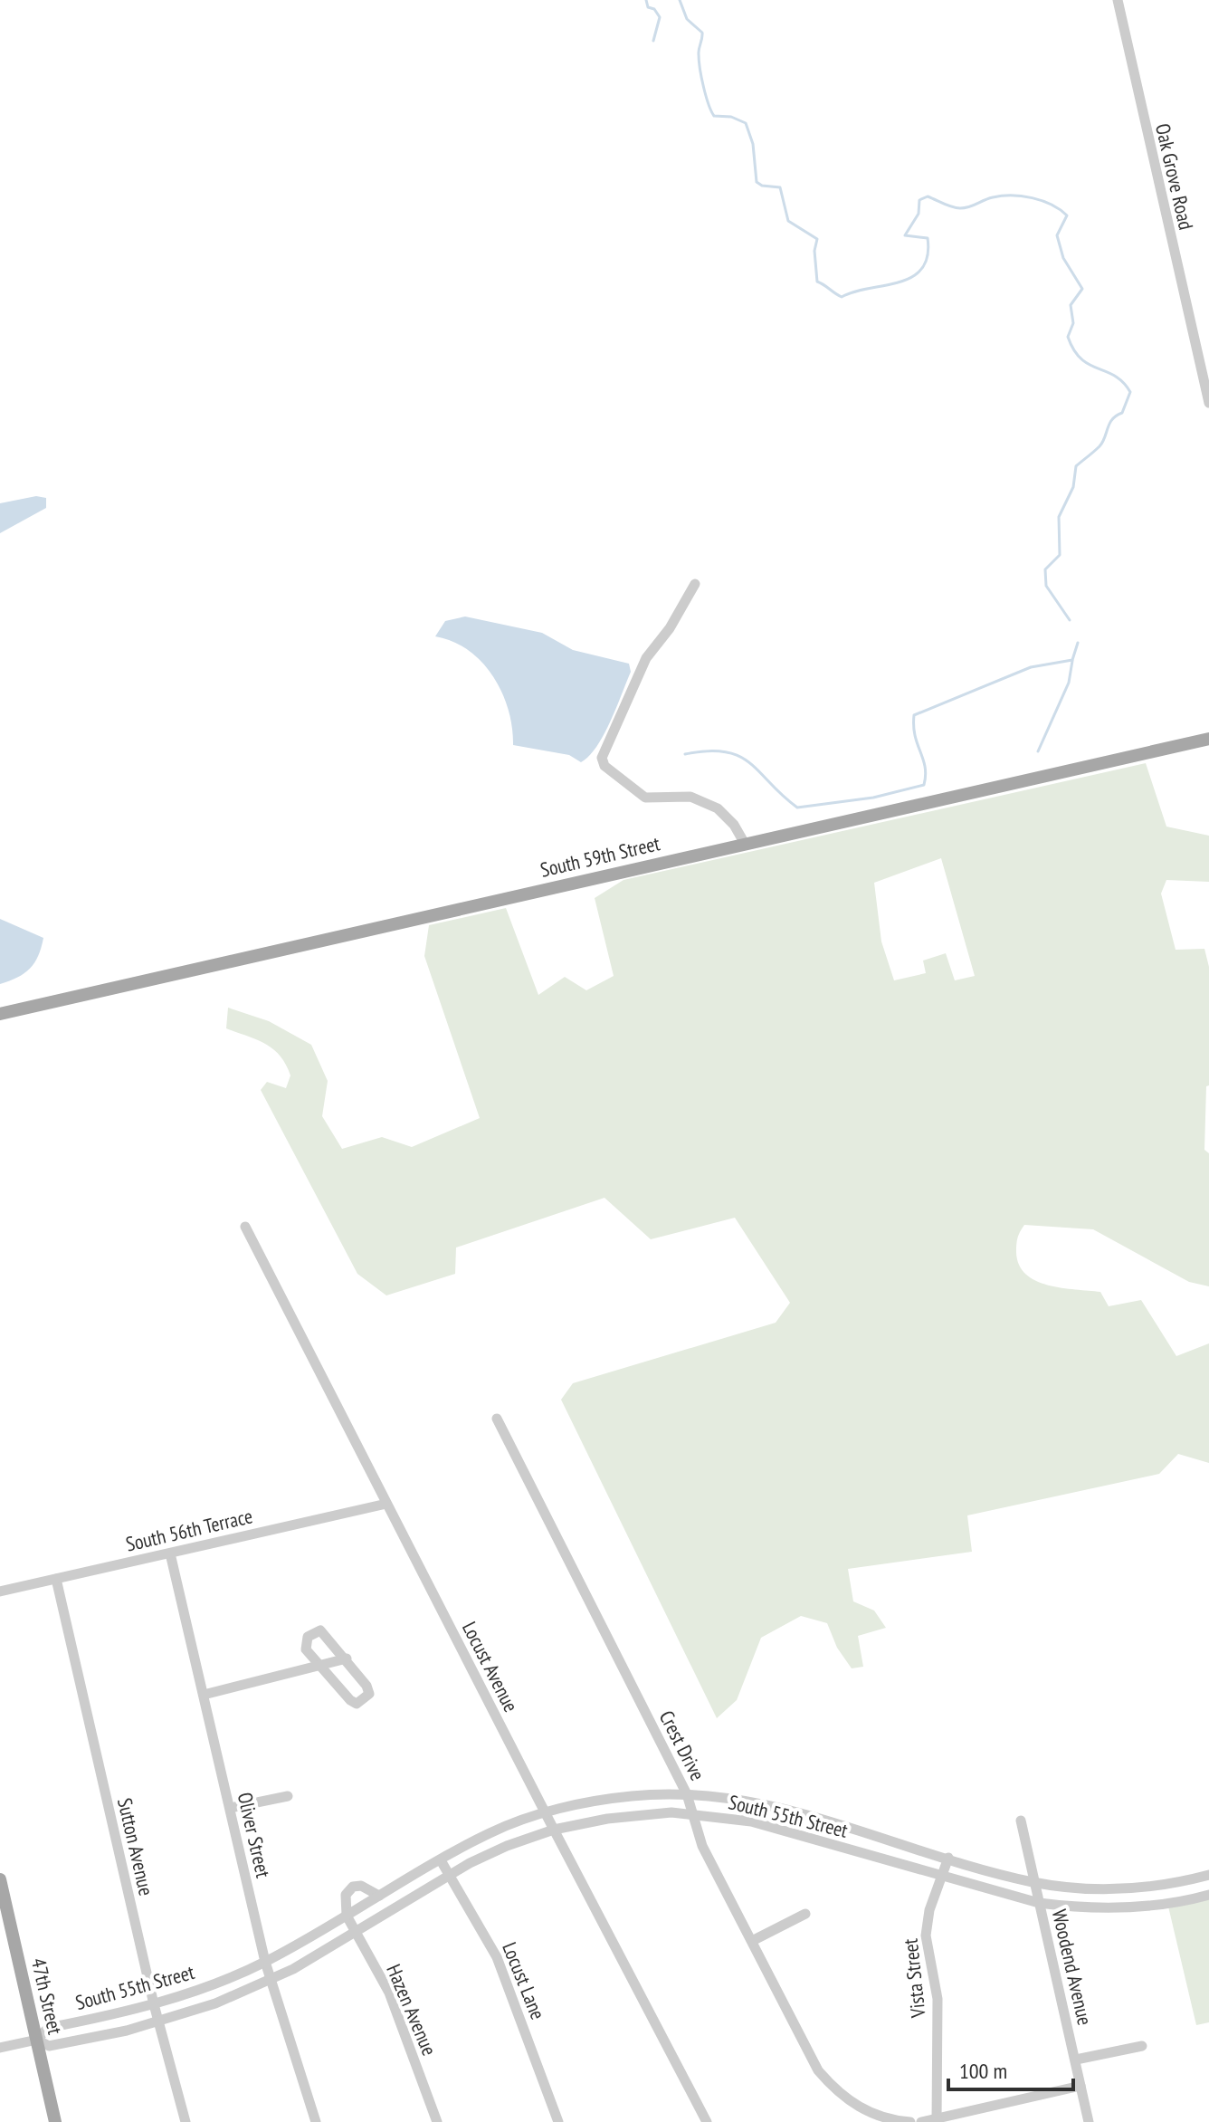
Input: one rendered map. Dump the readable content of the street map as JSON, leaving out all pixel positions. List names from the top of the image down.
{
  "streets": {
    "main road": ["South 59th Street", "47th Street"],
    "street": [
      "Oak Grove Road",
      "South 56th Terrace",
      "Locust Avenue",
      "Crest Drive",
      "South 55th Street",
      "Oliver Street",
      "Sutton Avenue",
      "Woodend Avenue",
      "Vista Street",
      "Locust Lane",
      "Hazen Avenue"
    ]
  },
  "crossings": [
    ["South 56th Terrace", "Locust Avenue"],
    ["South 56th Terrace", "Oliver Street"],
    ["South 56th Terrace", "Sutton Avenue"],
    ["Locust Avenue", "South 55th Street"],
    ["Crest Drive", "South 55th Street"],
    ["South 55th Street", "Oliver Street"],
    ["South 55th Street", "Sutton Avenue"],
    ["South 55th Street", "Woodend Avenue"],
    ["South 55th Street", "Vista Street"],
    ["South 55th Street", "Locust Lane"],
    ["South 55th Street", "47th Street"],
    ["South 55th Street", "Hazen Avenue"]
  ],
  "scale_bar": "100 m"
}
